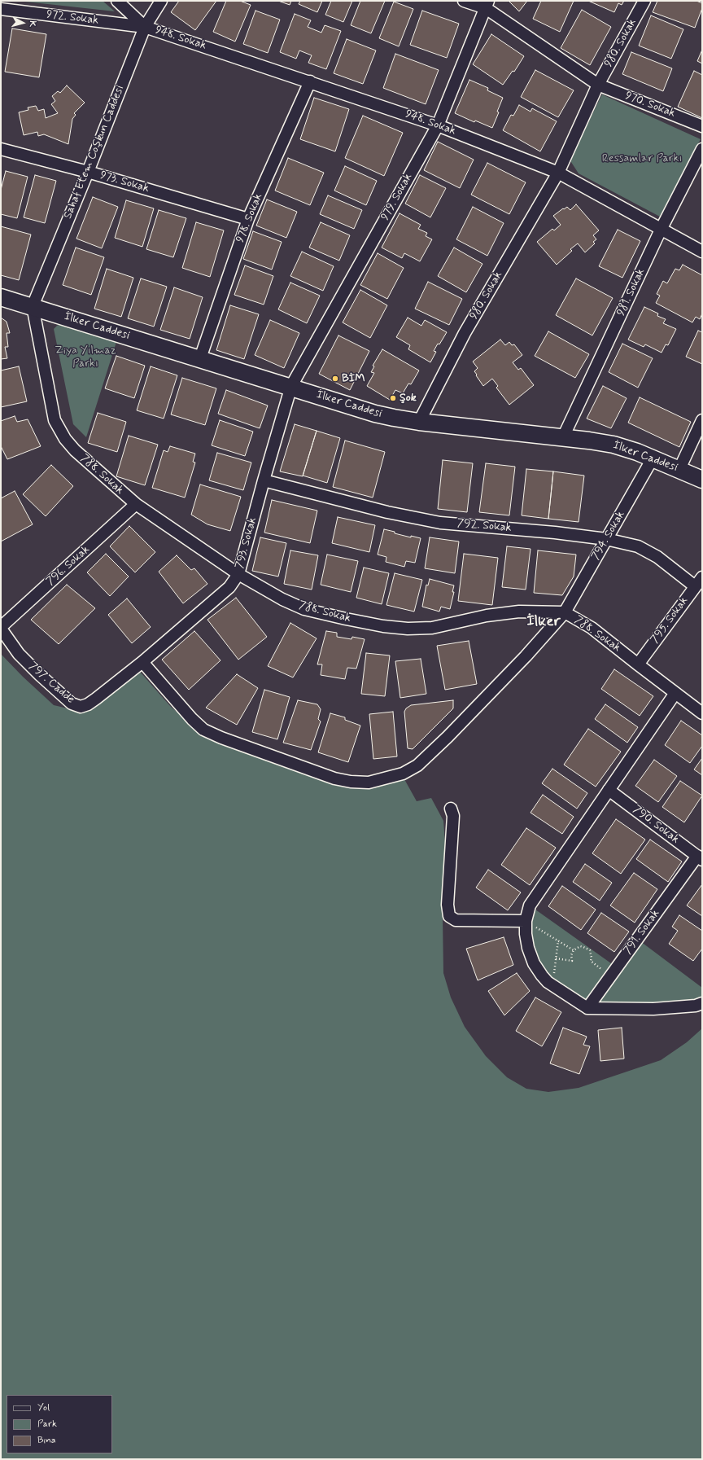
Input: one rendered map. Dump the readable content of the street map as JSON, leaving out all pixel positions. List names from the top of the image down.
{
  "streets": {
    "main road": ["İlker Caddesi"],
    "street": [
      "972. Sokak",
      "948. Sokak",
      "980. Sokak",
      "970. Sokak",
      "Sahaf Etem Coşkun Caddesi",
      "973. Sokak",
      "979. Sokak",
      "978. Sokak",
      "981. Sokak",
      "788. Sokak",
      "792. Sokak",
      "794. Sokak",
      "793. Sokak",
      "796. Sokak",
      "795. Sokak",
      "797. Cadde",
      "790. Sokak",
      "791. Sokak"
    ]
  },
  "crossings": [
    ["972. Sokak", "948. Sokak"],
    ["972. Sokak", "Sahaf Etem Coşkun Caddesi"],
    ["948. Sokak", "980. Sokak"],
    ["948. Sokak", "Sahaf Etem Coşkun Caddesi"],
    ["948. Sokak", "979. Sokak"],
    ["948. Sokak", "978. Sokak"],
    ["948. Sokak", "981. Sokak"],
    ["980. Sokak", "970. Sokak"],
    ["980. Sokak", "İlker Caddesi"],
    ["970. Sokak", "979. Sokak"],
    ["Sahaf Etem Coşkun Caddesi", "973. Sokak"],
    ["Sahaf Etem Coşkun Caddesi", "İlker Caddesi"],
    ["Sahaf Etem Coşkun Caddesi", "788. Sokak"],
    ["973. Sokak", "978. Sokak"],
    ["979. Sokak", "İlker Caddesi"],
    ["979. Sokak", "793. Sokak"],
    ["978. Sokak", "İlker Caddesi"],
    ["981. Sokak", "İlker Caddesi"],
    ["İlker Caddesi", "788. Sokak"],
    ["İlker Caddesi", "794. Sokak"],
    ["İlker Caddesi", "793. Sokak"],
    ["788. Sokak", "794. Sokak"],
    ["788. Sokak", "793. Sokak"],
    ["788. Sokak", "796. Sokak"],
    ["788. Sokak", "795. Sokak"],
    ["792. Sokak", "794. Sokak"],
    ["792. Sokak", "793. Sokak"],
    ["792. Sokak", "795. Sokak"],
    ["794. Sokak", "793. Sokak"],
    ["794. Sokak", "797. Cadde"],
    ["793. Sokak", "797. Cadde"],
    ["796. Sokak", "797. Cadde"],
    ["790. Sokak", "791. Sokak"]
  ],
  "districts": ["İlker"],
  "parks": ["Ressamlar Parkı", "Ziya Yılmaz Parkı"],
  "places": ["BİM", "Şok"],
  "legend": ["Yol", "Park", "Bina"],
  "north": "right"
}
